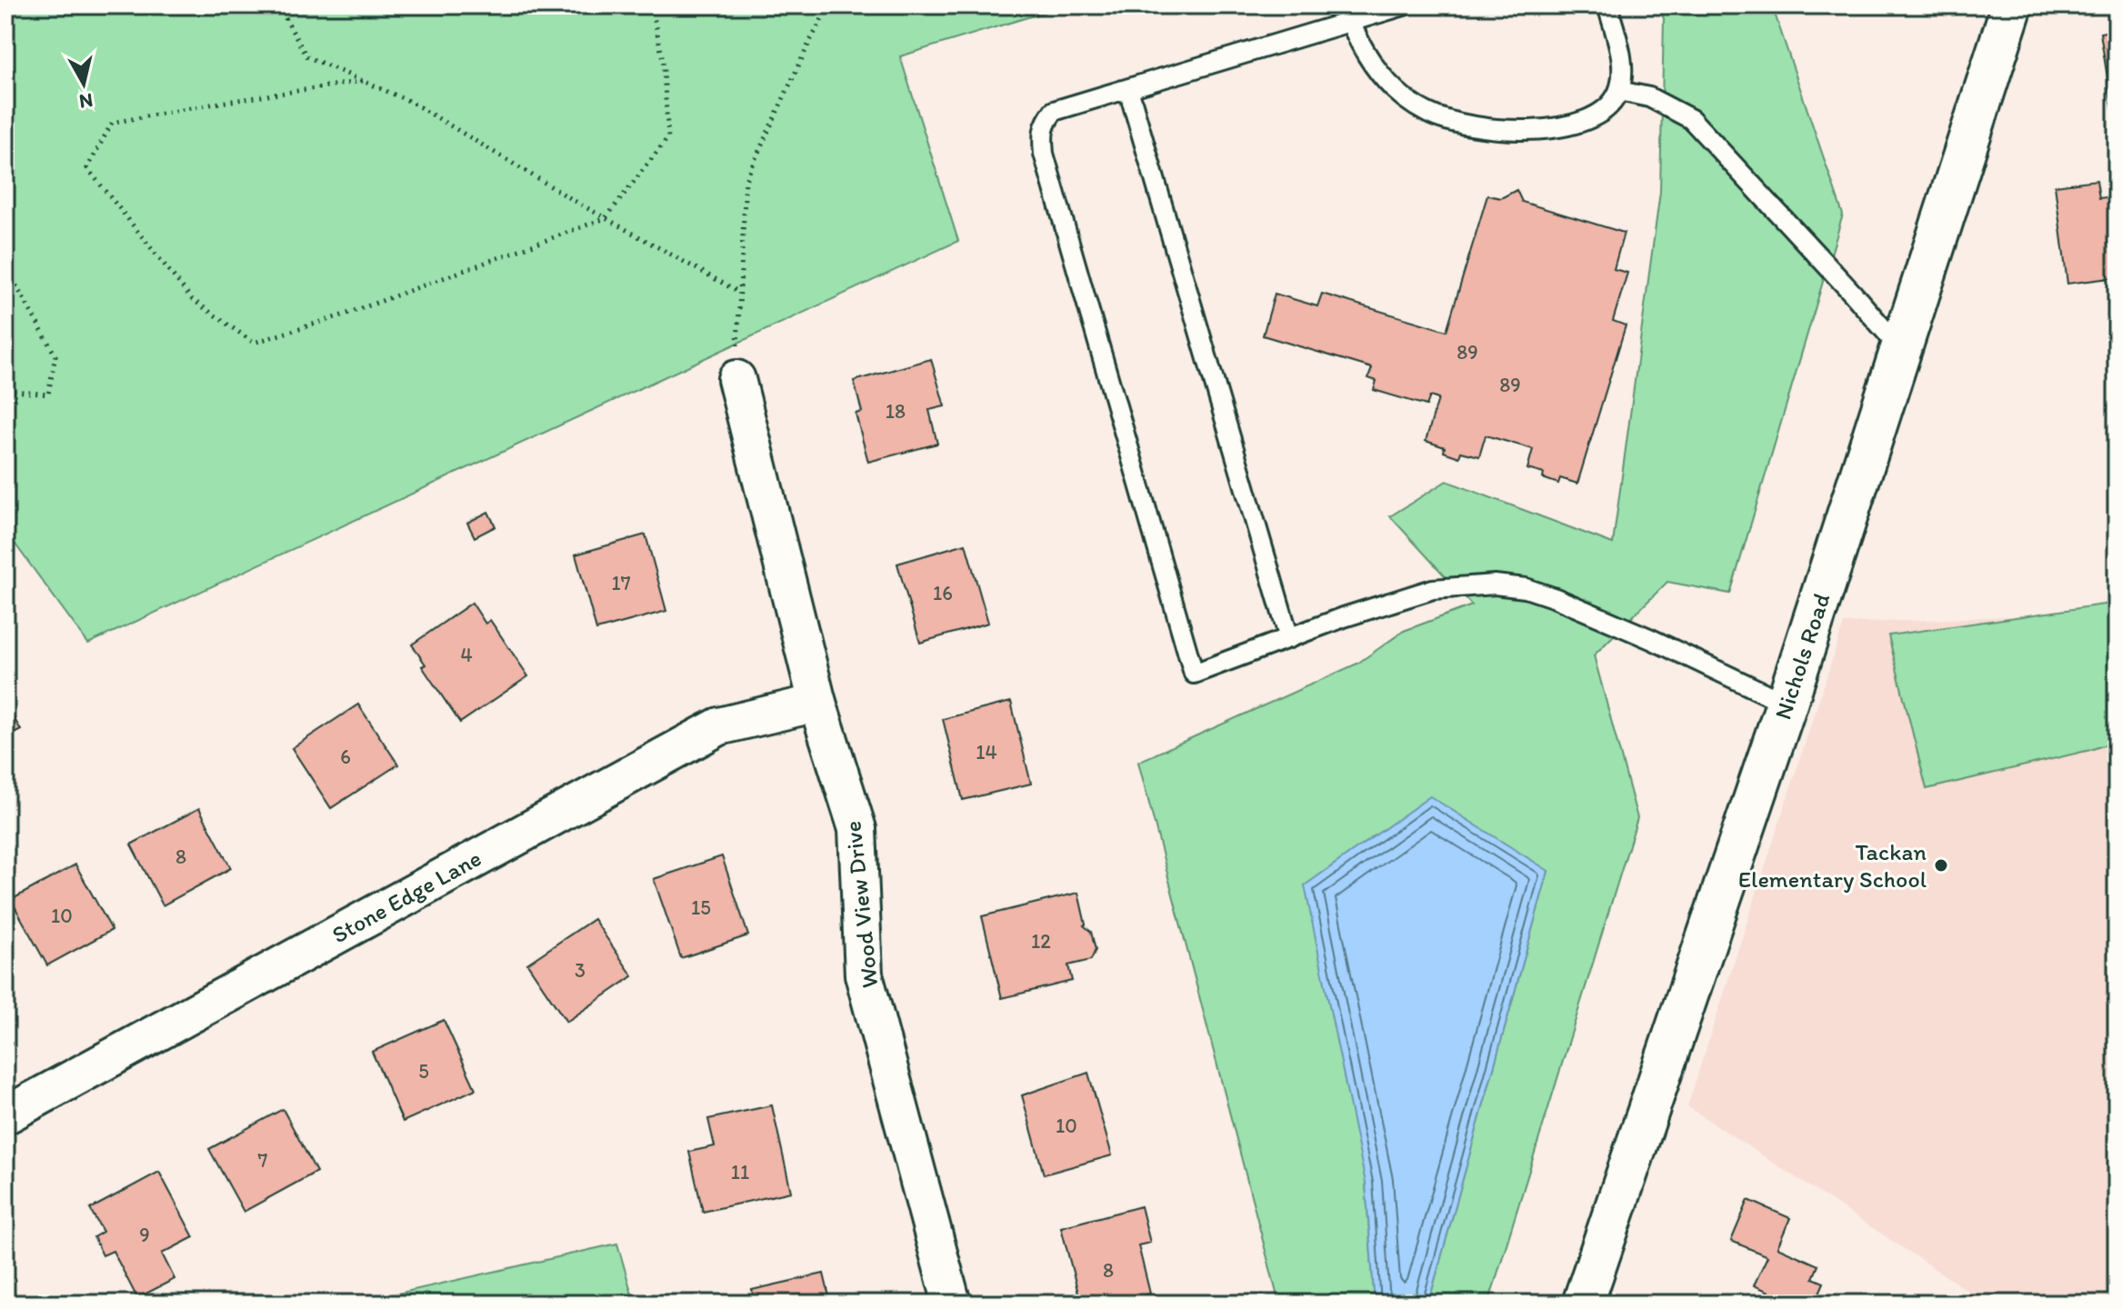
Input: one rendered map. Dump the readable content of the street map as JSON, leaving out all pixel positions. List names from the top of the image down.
{
  "streets": {
    "street": ["Nichols Road", "Stone Edge Lane", "Wood View Drive"]
  },
  "crossings": [
    ["Stone Edge Lane", "Wood View Drive"]
  ],
  "places": ["Tackan Elementary School"],
  "house_numbers": [
    "89",
    "89",
    "18",
    "17",
    "16",
    "4",
    "14",
    "6",
    "8",
    "15",
    "10",
    "12",
    "3",
    "5",
    "10",
    "7",
    "11",
    "9",
    "8"
  ],
  "north": "bottom"
}
